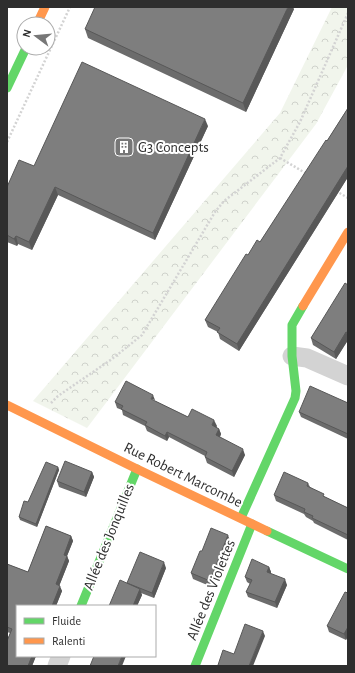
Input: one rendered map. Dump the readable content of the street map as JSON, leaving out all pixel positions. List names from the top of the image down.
{
  "streets": {
    "street": ["Rue Robert Marcombe", "Allée des Jonquilles", "Allée des Violettes"]
  },
  "crossings": [
    ["Rue Robert Marcombe", "Allée des Jonquilles"],
    ["Rue Robert Marcombe", "Allée des Violettes"]
  ],
  "places": {
    "building": ["G3 Concepts"]
  },
  "legend": ["Fluide", "Ralenti"],
  "north": "left"
}
